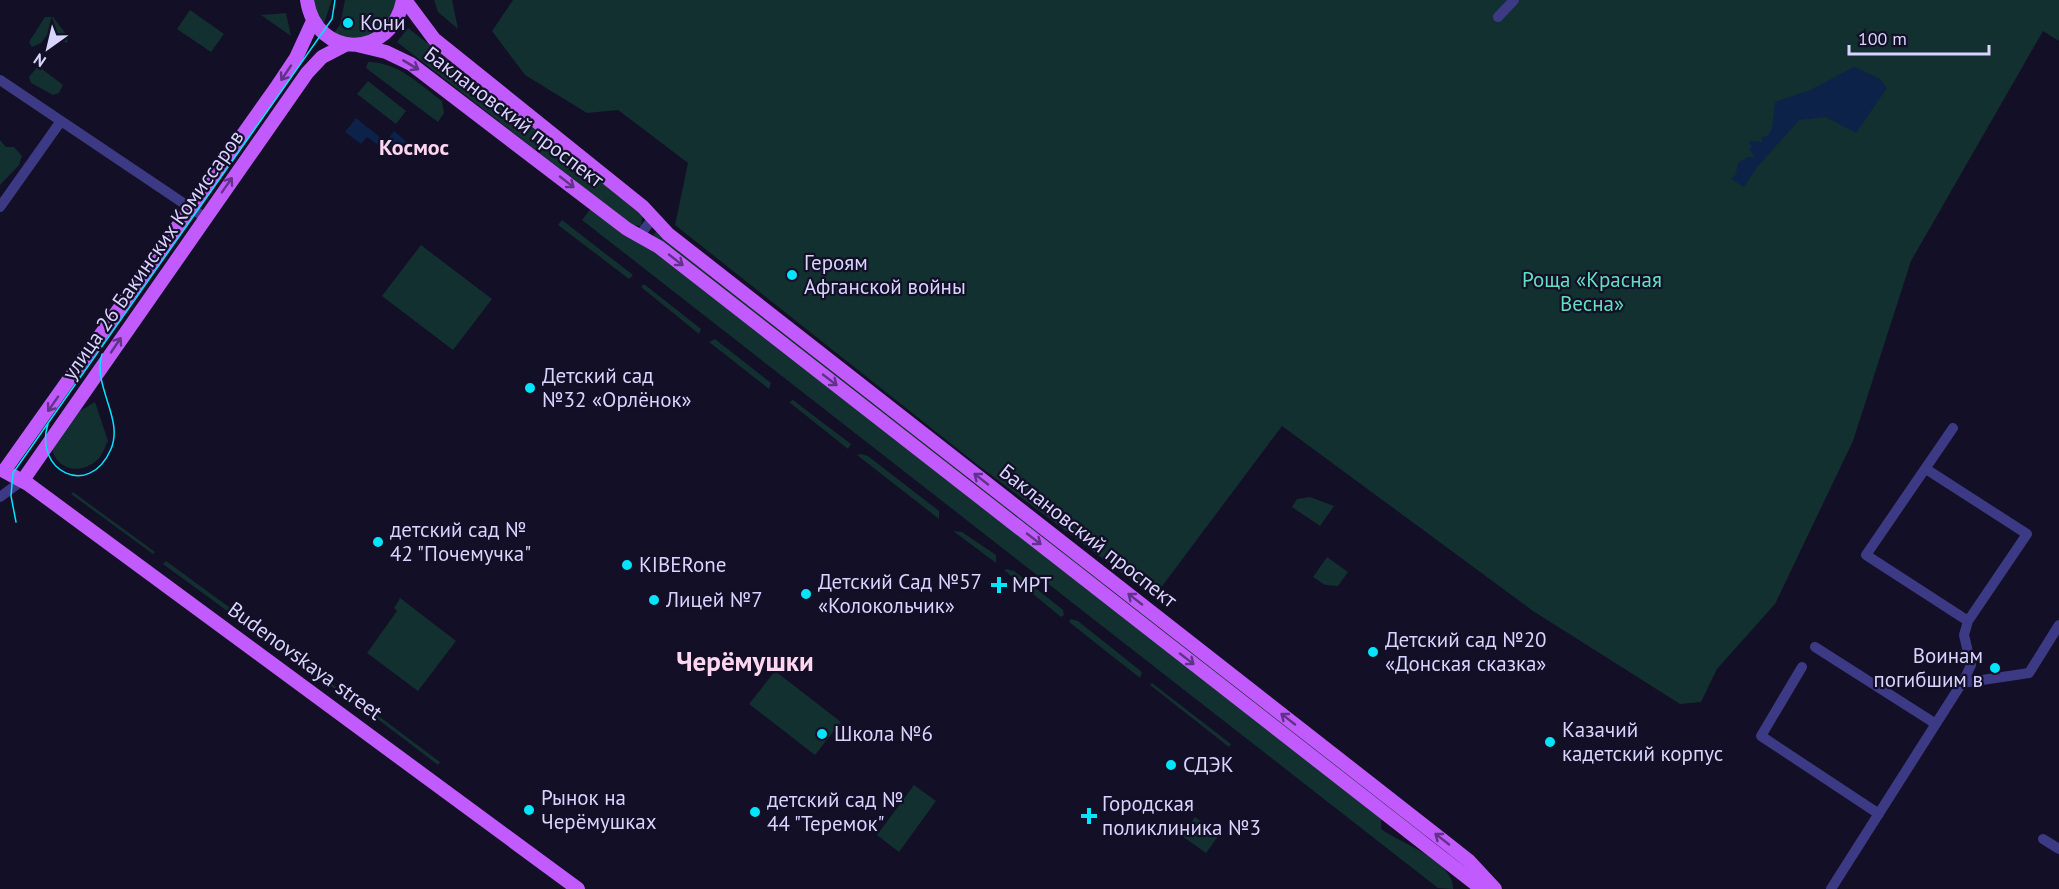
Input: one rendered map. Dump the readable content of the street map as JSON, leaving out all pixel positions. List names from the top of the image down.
{
  "streets": {
    "main road": ["Баклановский проспект", "улица 26 Бакинских Комиссаров", "Budenovskaya street"]
  },
  "crossings": [
    ["Баклановский проспект", "улица 26 Бакинских Комиссаров"],
    ["улица 26 Бакинских Комиссаров", "Budenovskaya street"]
  ],
  "districts": ["Космос", "Черёмушки"],
  "parks": ["Роща «Красная Весна»"],
  "places": {
    "other": [
      "Кони",
      "Героям Афганской войны",
      "Детский сад №32 «Орлёнок»",
      "детский сад № 42 \"Почемучка\"",
      "KIBERone",
      "Детский Сад №57 «Колокольчик»",
      "Лицей №7",
      "Детский сад №20 «Донская сказка»",
      "Воинам погибшим в",
      "Школа №6",
      "Казачий кадетский корпус",
      "СДЭК",
      "Рынок на Черёмушках",
      "детский сад № 44 \"Теремок\""
    ],
    "health": ["МРТ", "Городская поликлиника №3"]
  },
  "scale_bar": "100 m",
  "north": "bottom left"
}
